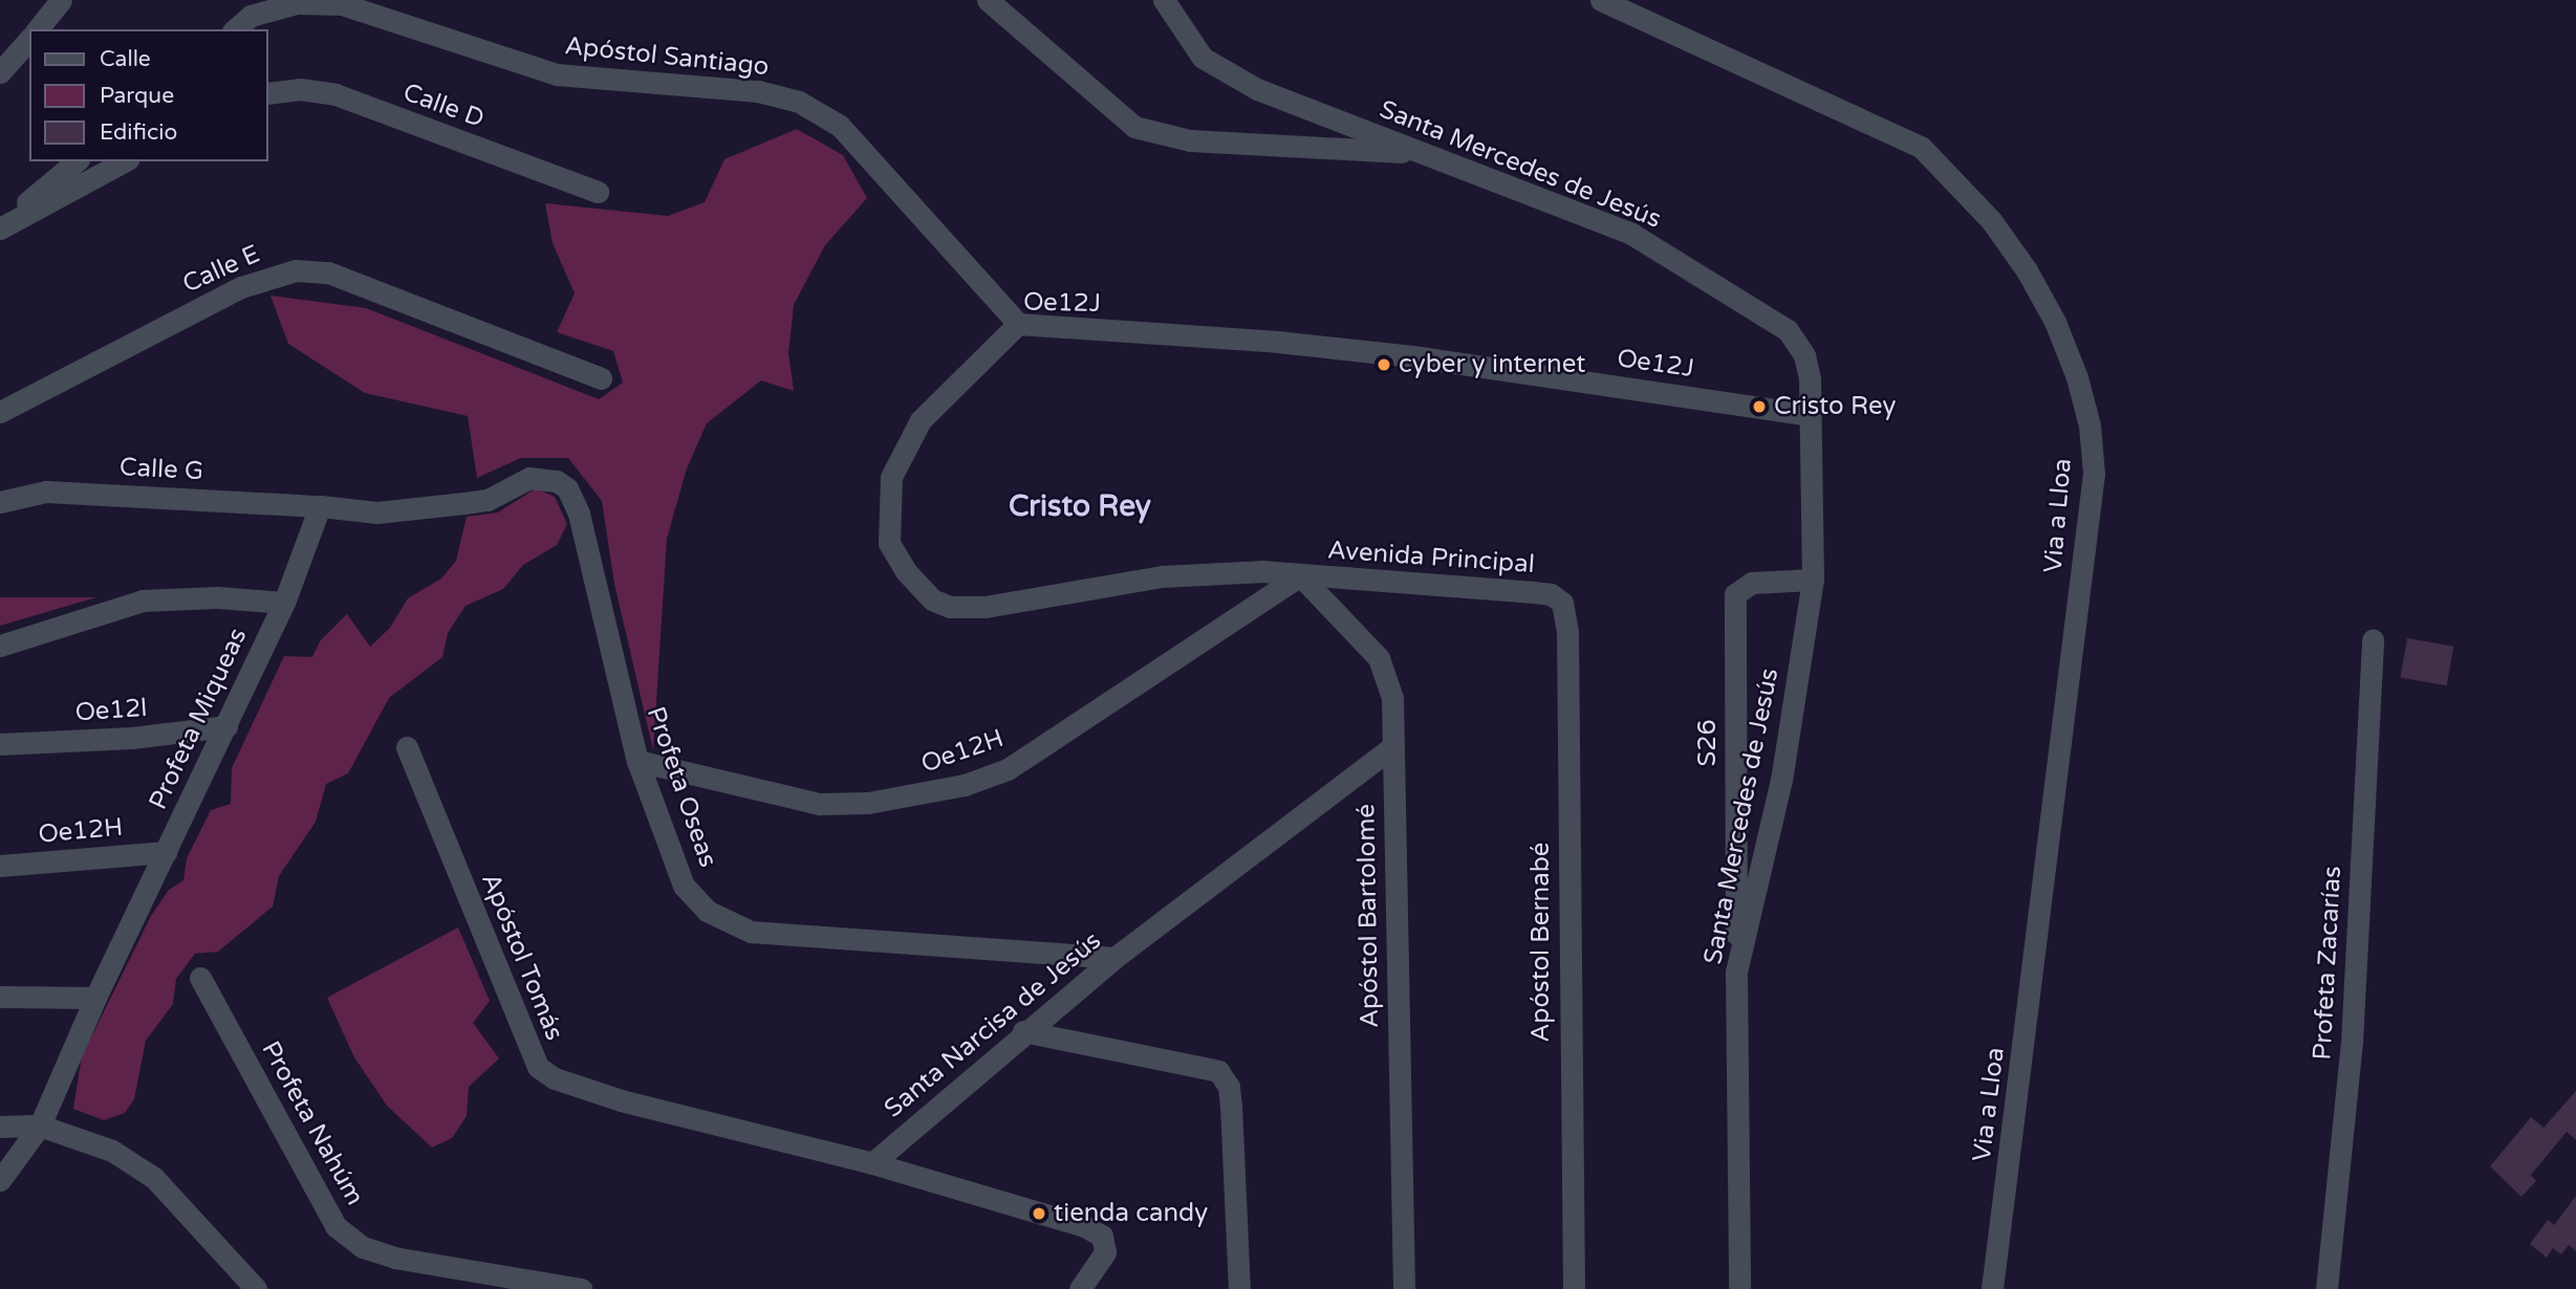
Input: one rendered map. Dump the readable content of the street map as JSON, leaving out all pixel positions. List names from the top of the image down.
{
  "streets": {
    "street": [
      "Apóstol Santiago",
      "Calle D",
      "Santa Mercedes de Jesús",
      "Calle E",
      "Oe12J",
      "Calle G",
      "Via a Lloa",
      "Avenida Principal",
      "Oe12l",
      "Profeta Miqueas",
      "S26",
      "Oe12H",
      "Profeta Oseas",
      "Apóstol Bartolomé",
      "Apóstol Bernabé",
      "Apóstol Tomás",
      "Profeta Zacarías",
      "Santa Narcisa de Jesús",
      "Profeta Nahúm"
    ]
  },
  "crossings": [
    ["Apóstol Santiago", "Oe12J"],
    ["Santa Mercedes de Jesús", "Oe12J"],
    ["Santa Mercedes de Jesús", "S26"],
    ["Oe12J", "Avenida Principal"],
    ["Oe12J", "Oe12H"],
    ["Oe12J", "Apóstol Bartolomé"],
    ["Calle G", "Profeta Miqueas"],
    ["Calle G", "Profeta Oseas"],
    ["Avenida Principal", "Oe12H"],
    ["Avenida Principal", "Apóstol Bartolomé"],
    ["Avenida Principal", "Apóstol Bernabé"],
    ["Oe12l", "Profeta Miqueas"],
    ["Profeta Miqueas", "Oe12H"],
    ["Profeta Miqueas", "Profeta Oseas"],
    ["Oe12H", "Profeta Oseas"],
    ["Oe12H", "Apóstol Bartolomé"],
    ["Profeta Oseas", "Santa Narcisa de Jesús"],
    ["Apóstol Bartolomé", "Santa Narcisa de Jesús"],
    ["Apóstol Tomás", "Santa Narcisa de Jesús"]
  ],
  "districts": ["Cristo Rey"],
  "places": ["cyber y internet", "Cristo Rey", "tienda candy"],
  "legend": ["Calle", "Parque", "Edificio"]
}
